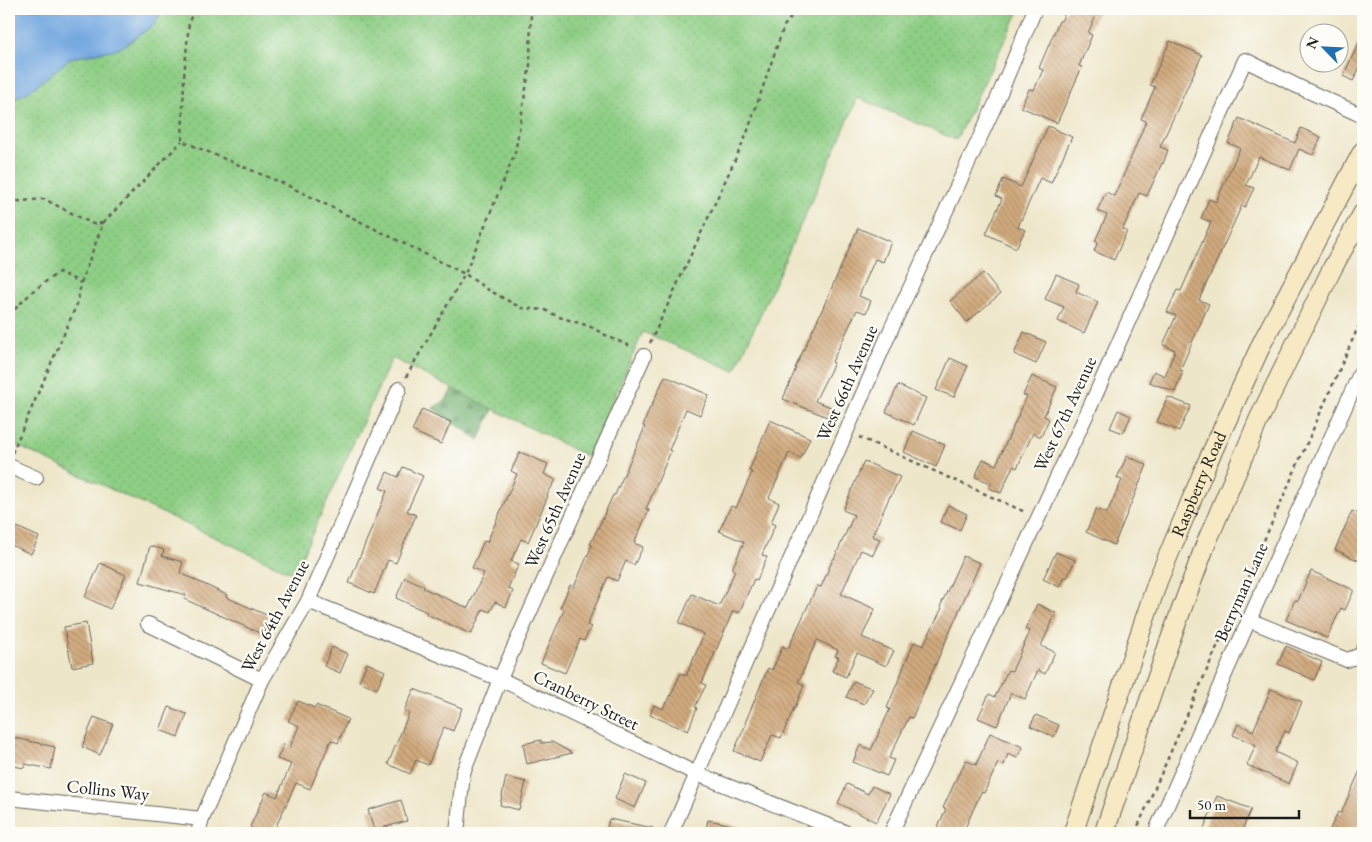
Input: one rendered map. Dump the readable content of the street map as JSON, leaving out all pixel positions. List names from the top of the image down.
{
  "streets": {
    "main road": ["Raspberry Road"],
    "street": [
      "West 66th Avenue",
      "West 67th Avenue",
      "West 65th Avenue",
      "Berryman Lane",
      "West 64th Avenue",
      "Cranberry Street",
      "Collins Way"
    ]
  },
  "crossings": [
    ["West 66th Avenue", "Cranberry Street"],
    ["West 65th Avenue", "Cranberry Street"],
    ["West 64th Avenue", "Cranberry Street"],
    ["West 64th Avenue", "Collins Way"]
  ],
  "scale_bar": "50 m",
  "north": "top left"
}
